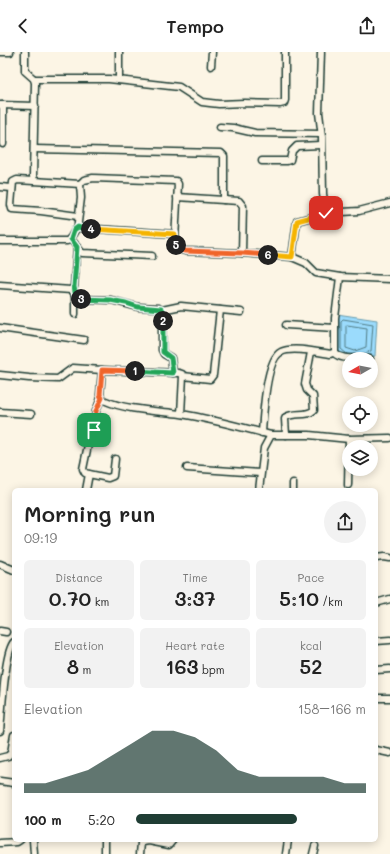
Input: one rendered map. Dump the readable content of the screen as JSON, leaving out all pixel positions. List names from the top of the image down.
{
  "north": "left",
  "page": {
    "header": "Tempo",
    "pins": [
      "4",
      "5",
      "6",
      "3",
      "2",
      "1"
    ],
    "heading": ["Morning run", "09:19"],
    "stats": [
      ["Distance", "0.70 km"],
      ["Time", "3:37"],
      ["Pace", "5:10 /km"],
      ["Elevation", "8 m"],
      ["Heart rate", "163 bpm"],
      ["kcal", "52"]
    ],
    "chart": ["Elevation", "158–166 m"],
    "list": [
      {
        "name": "100 m",
        "note": "5:20"
      }
    ]
  }
}
